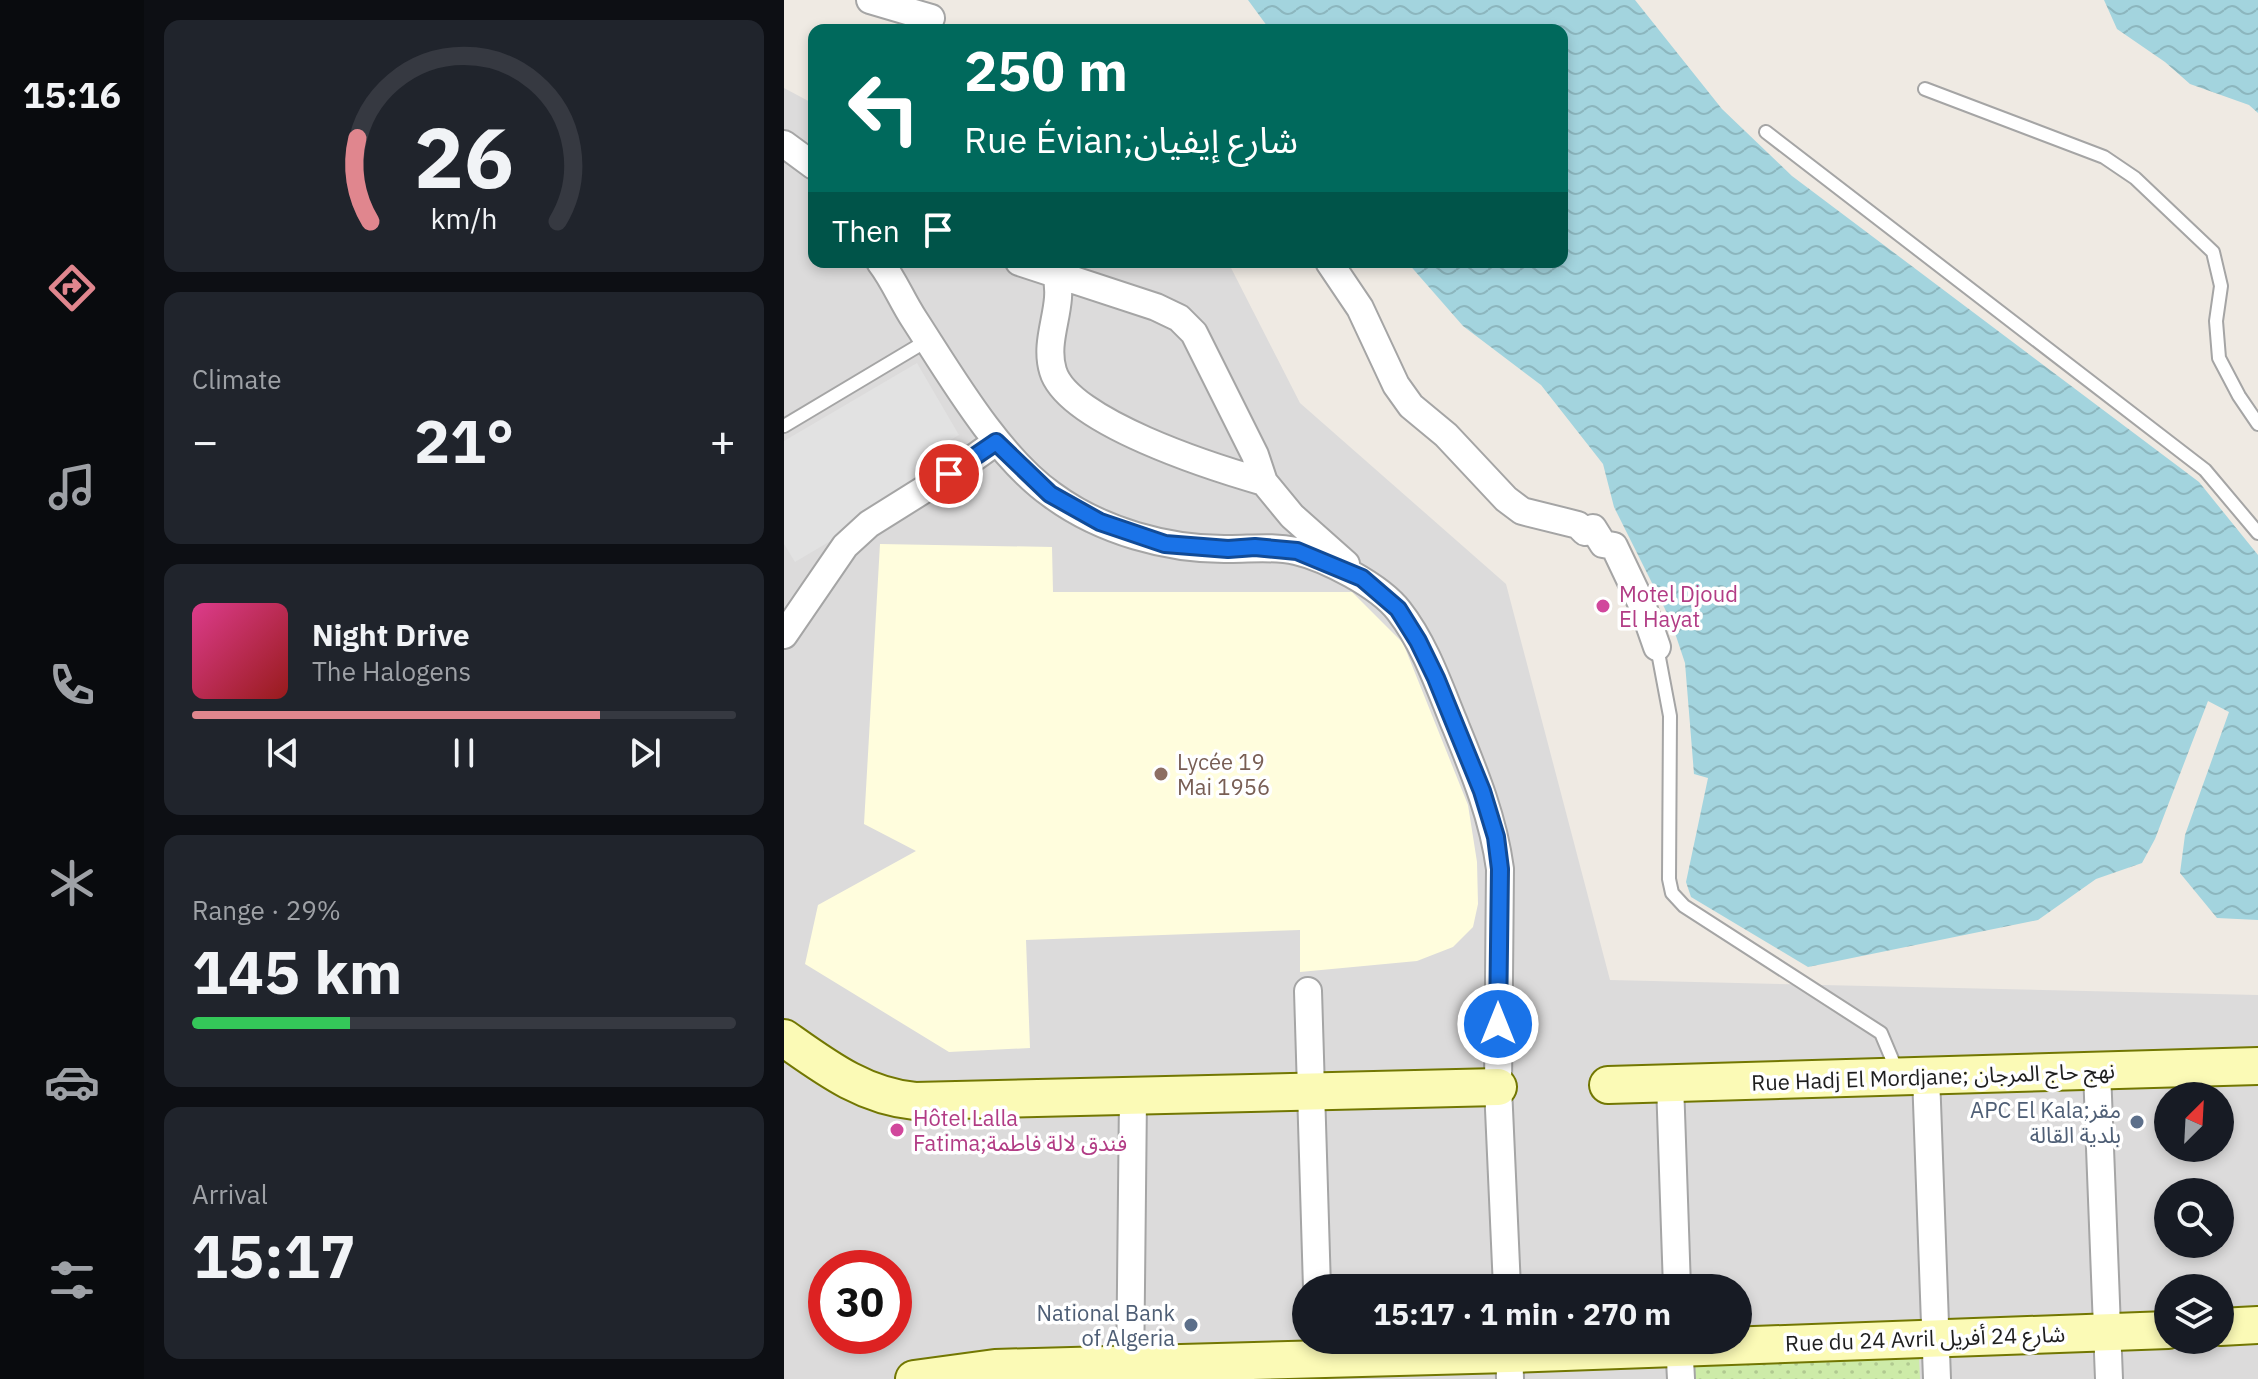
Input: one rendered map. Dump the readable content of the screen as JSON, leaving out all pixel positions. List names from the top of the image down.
{
  "streets": {
    "street": ["Rue Hadj El Mordjane; نهج حاج المرجان", "Rue du 24 Avril شارع 24 أفريل"]
  },
  "places": [
    "Motel Djoud El Hayat",
    "Lycée 19 Mai 1956",
    "APC El Kala;مقر بلدية القالة",
    "Hôtel Lalla Fatima;فندق لالة فاطمة",
    "National Bank of Algeria"
  ],
  "north": "top right",
  "page": {
    "tabs": "15:16",
    "turn": ["250 m", "Rue Évian;شارع إيفيان"],
    "then": "Then",
    "tile": [
      "Climate",
      ["Range · 29%", "145 km"],
      ["Arrival", "15:17"]
    ],
    "heat": ["−", "21°", "+"],
    "song": ["Night Drive", "The Halogens"],
    "limit": "30",
    "trip": "15:17 · 1 min · 270 m",
    "gauge": ["26", "km/h"]
  }
}
